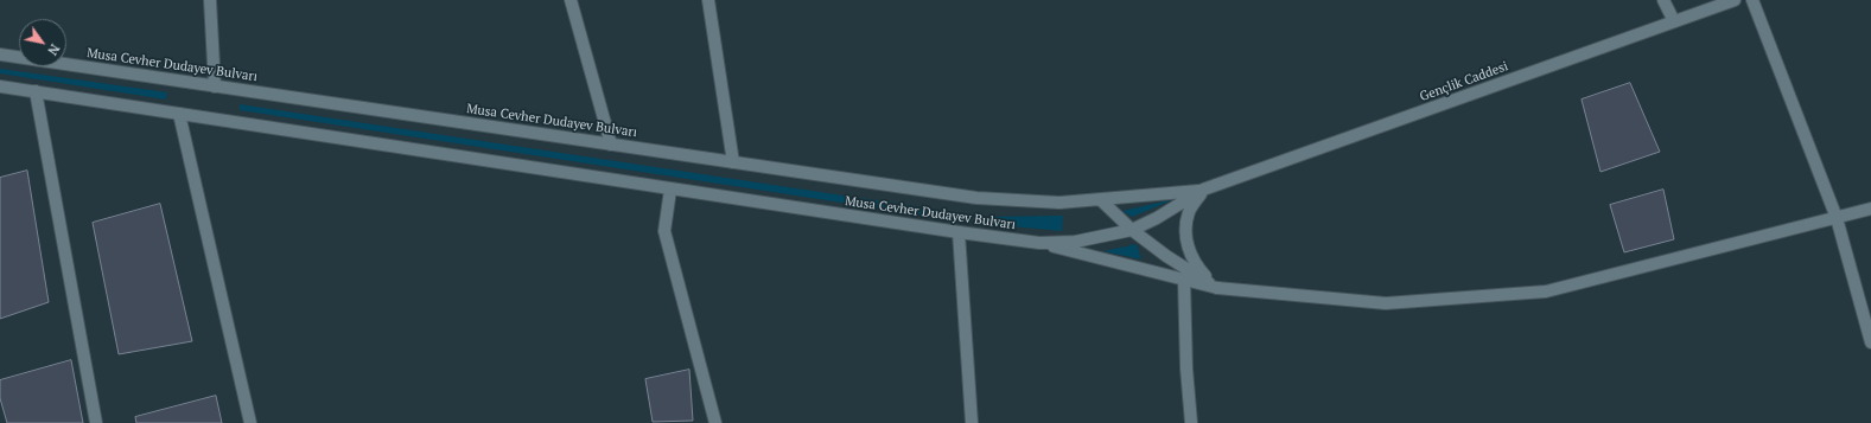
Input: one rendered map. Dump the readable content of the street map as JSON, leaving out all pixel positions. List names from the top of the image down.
{
  "streets": {
    "main road": ["Musa Cevher Dudayev Bulvarı", "Gençlik Caddesi"]
  },
  "crossings": [
    ["Musa Cevher Dudayev Bulvarı", "Gençlik Caddesi"]
  ],
  "north": "bottom right"
}
